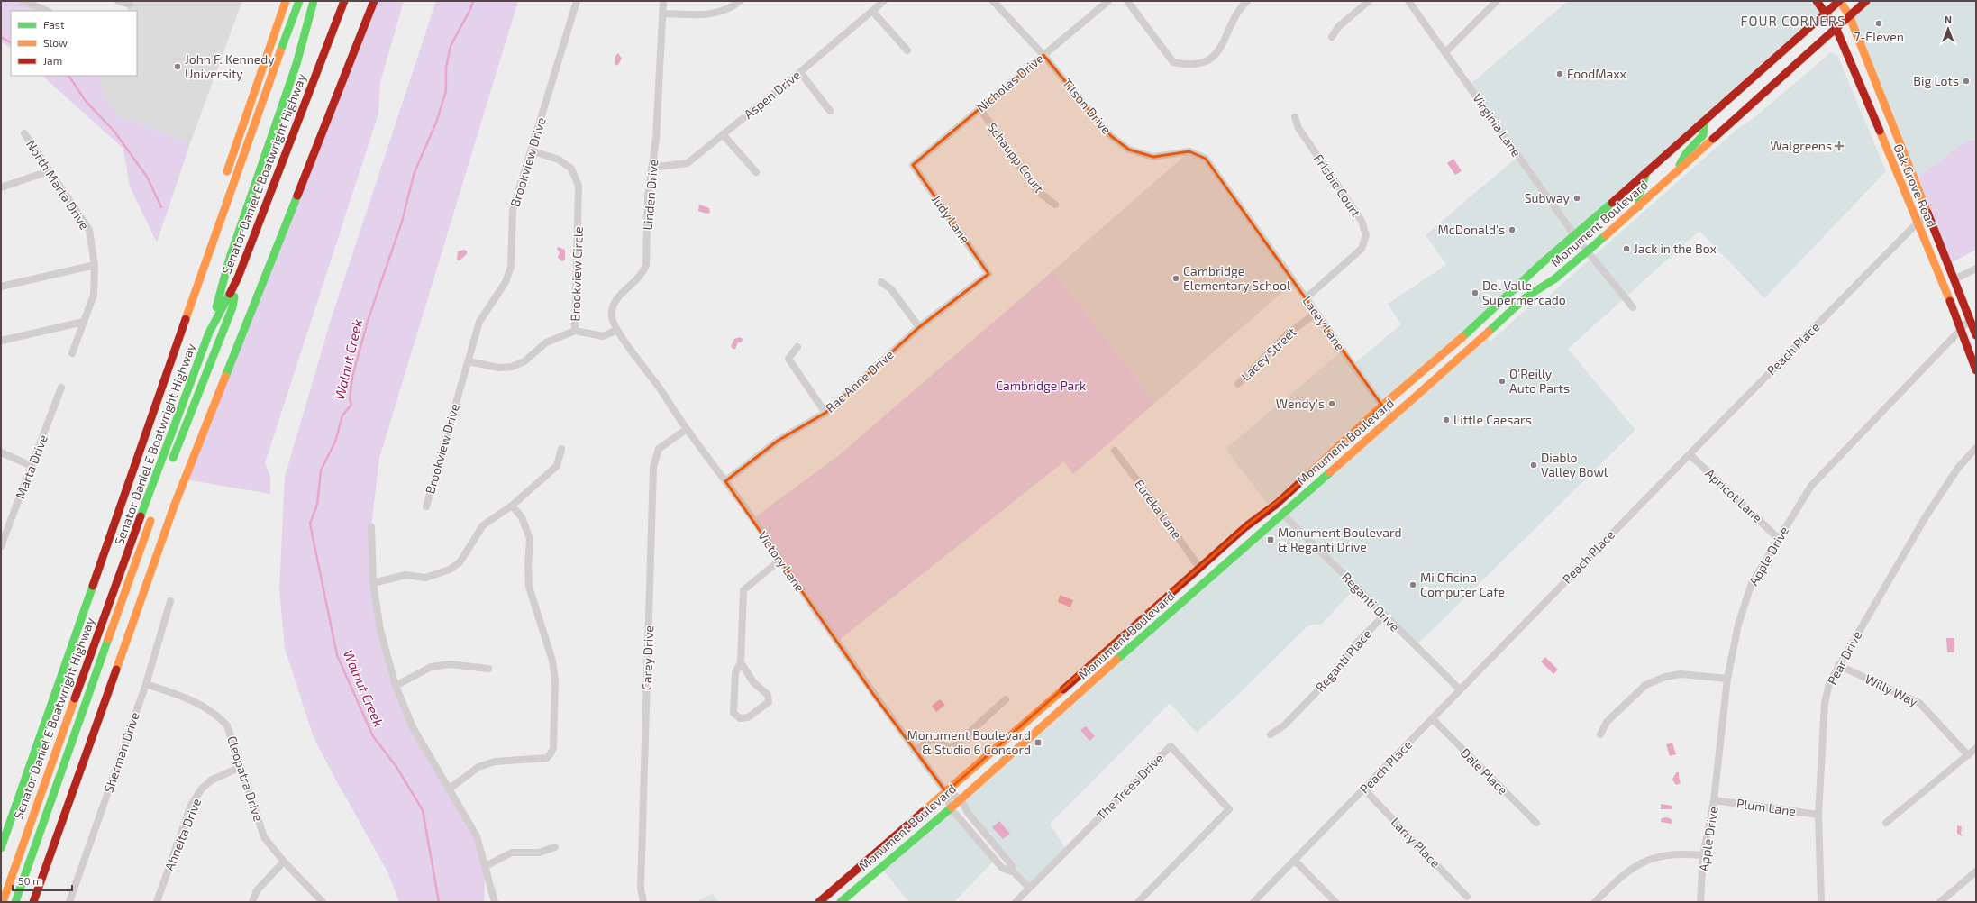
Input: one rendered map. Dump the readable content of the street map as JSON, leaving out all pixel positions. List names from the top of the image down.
{
  "streets": {
    "main road": ["Senator Daniel E Boatwright Highway", "Oak Grove Road", "Monument Boulevard"],
    "street": [
      "Nicholas Drive",
      "Aspen Drive",
      "Tilson Drive",
      "Virginia Lane",
      "Schaupp Court",
      "Brookview Drive",
      "North Marta Drive",
      "Frisbie Court",
      "Linden Drive",
      "Judy Lane",
      "Brookview Circle",
      "Lacey Lane",
      "Peach Place",
      "Lacey Street",
      "Rae Anne Drive",
      "Marta Drive",
      "Apricot Lane",
      "Eureka Lane",
      "Apple Drive",
      "Victory Lane",
      "Reganti Drive",
      "Carey Drive",
      "Pear Drive",
      "Reganti Place",
      "Willy Way",
      "Sherman Drive",
      "Dale Place",
      "Cleopatra Drive",
      "The Trees Drive",
      "Plum Lane",
      "Ahneita Drive",
      "Larry Place"
    ]
  },
  "crossings": [
    ["Nicholas Drive", "Tilson Drive"],
    ["Nicholas Drive", "Schaupp Court"],
    ["Nicholas Drive", "Judy Lane"],
    ["Aspen Drive", "Linden Drive"],
    ["Tilson Drive", "Lacey Lane"],
    ["Virginia Lane", "Monument Boulevard"],
    ["Brookview Drive", "Brookview Circle"],
    ["Frisbie Court", "Lacey Lane"],
    ["Oak Grove Road", "Monument Boulevard"],
    ["Oak Grove Road", "Peach Place"],
    ["Oak Grove Road", "Apple Drive"],
    ["Linden Drive", "Victory Lane"],
    ["Judy Lane", "Rae Anne Drive"],
    ["Monument Boulevard", "Lacey Lane"],
    ["Monument Boulevard", "Eureka Lane"],
    ["Monument Boulevard", "Victory Lane"],
    ["Monument Boulevard", "Reganti Drive"],
    ["Lacey Lane", "Lacey Street"],
    ["Peach Place", "Apricot Lane"],
    ["Peach Place", "Reganti Drive"],
    ["Peach Place", "Dale Place"],
    ["Peach Place", "Larry Place"],
    ["Rae Anne Drive", "Victory Lane"],
    ["Apricot Lane", "Apple Drive"],
    ["Apple Drive", "Plum Lane"],
    ["Victory Lane", "Carey Drive"],
    ["Reganti Drive", "Reganti Place"],
    ["Pear Drive", "Willy Way"],
    ["Pear Drive", "Plum Lane"],
    ["Sherman Drive", "Cleopatra Drive"],
    ["Cleopatra Drive", "Ahneita Drive"]
  ],
  "districts": ["FOUR CORNERS"],
  "water": ["Walnut Creek"],
  "parks": ["Cambridge Park"],
  "places": {
    "other": [
      "7-Eleven",
      "John F. Kennedy University",
      "FoodMaxx",
      "Big Lots",
      "Subway",
      "McDonald's",
      "Jack in the Box",
      "Cambridge Elementary School",
      "Del Valle Supermercado",
      "O'Reilly Auto Parts",
      "Wendy's",
      "Little Caesars",
      "Diablo Valley Bowl",
      "Mi Oficina Computer Cafe"
    ],
    "health": ["Walgreens"],
    "transit": ["Monument Boulevard & Reganti Drive", "Monument Boulevard & Studio 6 Concord"]
  },
  "legend": ["Fast", "Slow", "Jam"],
  "scale_bar": "50 m",
  "north": "top"
}
